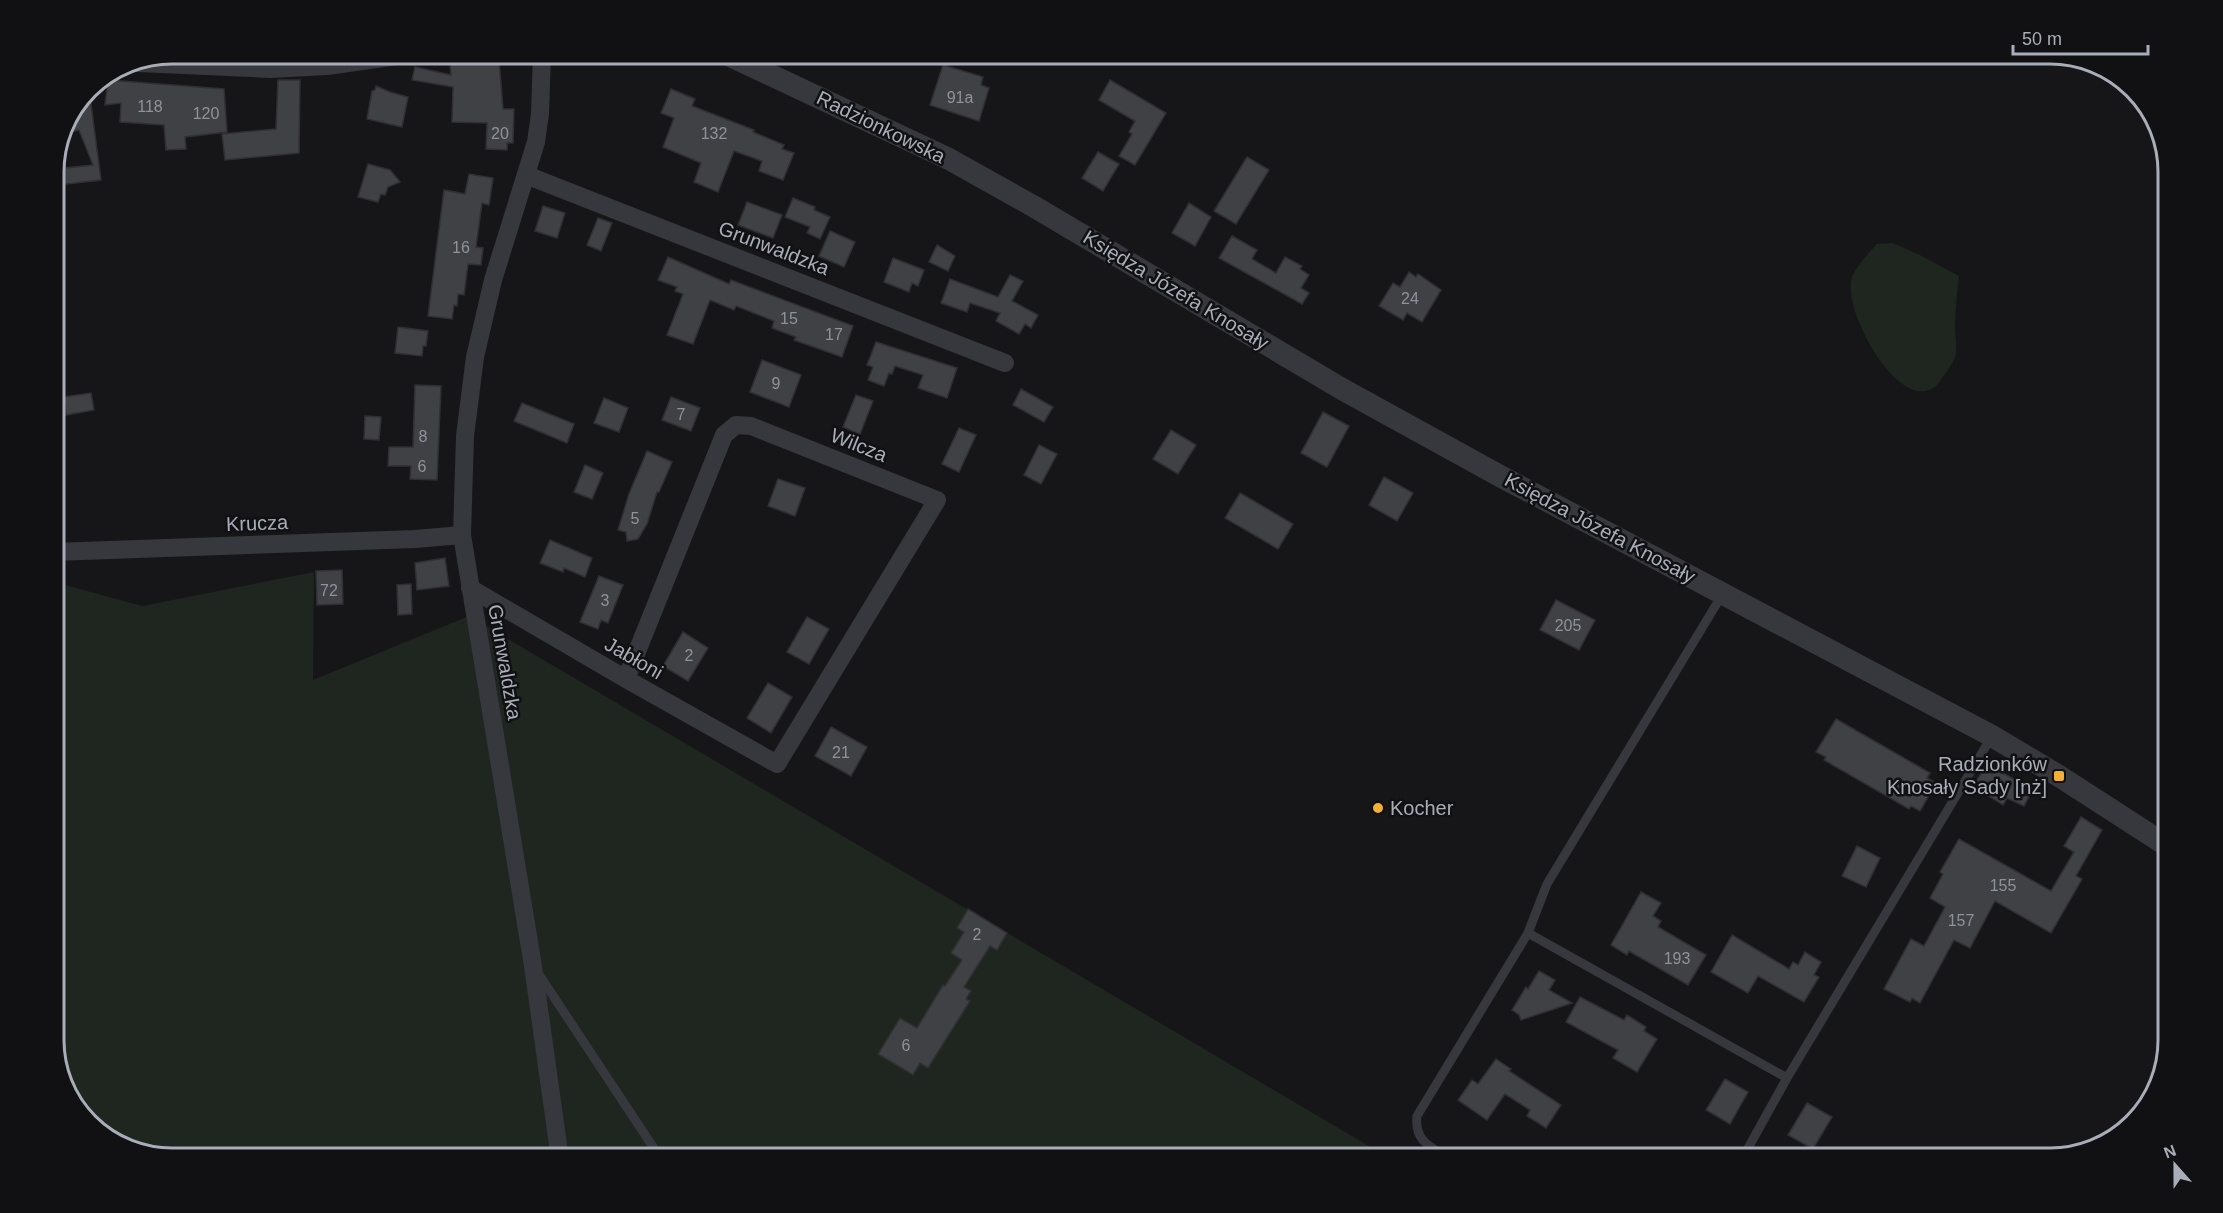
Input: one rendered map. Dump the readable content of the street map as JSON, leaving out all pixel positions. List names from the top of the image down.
{
  "streets": {
    "street": [
      "Radzionkowska",
      "Grunwaldzka",
      "Księdza Józefa Knosały",
      "Wilcza",
      "Krucza",
      "Jabłoni"
    ]
  },
  "crossings": [
    ["Radzionkowska", "Księdza Józefa Knosały"],
    ["Grunwaldzka", "Krucza"],
    ["Grunwaldzka", "Jabłoni"],
    ["Wilcza", "Jabłoni"]
  ],
  "places": {
    "transit": ["Radzionków Knosały Sady [nż]"],
    "other": ["Kocher"]
  },
  "house_numbers": [
    "91a",
    "118",
    "120",
    "20",
    "132",
    "16",
    "24",
    "15",
    "17",
    "9",
    "7",
    "8",
    "6",
    "5",
    "72",
    "3",
    "205",
    "2",
    "21",
    "155",
    "157",
    "2",
    "193",
    "6"
  ],
  "scale_bar": "50 m",
  "north": "top"
}
